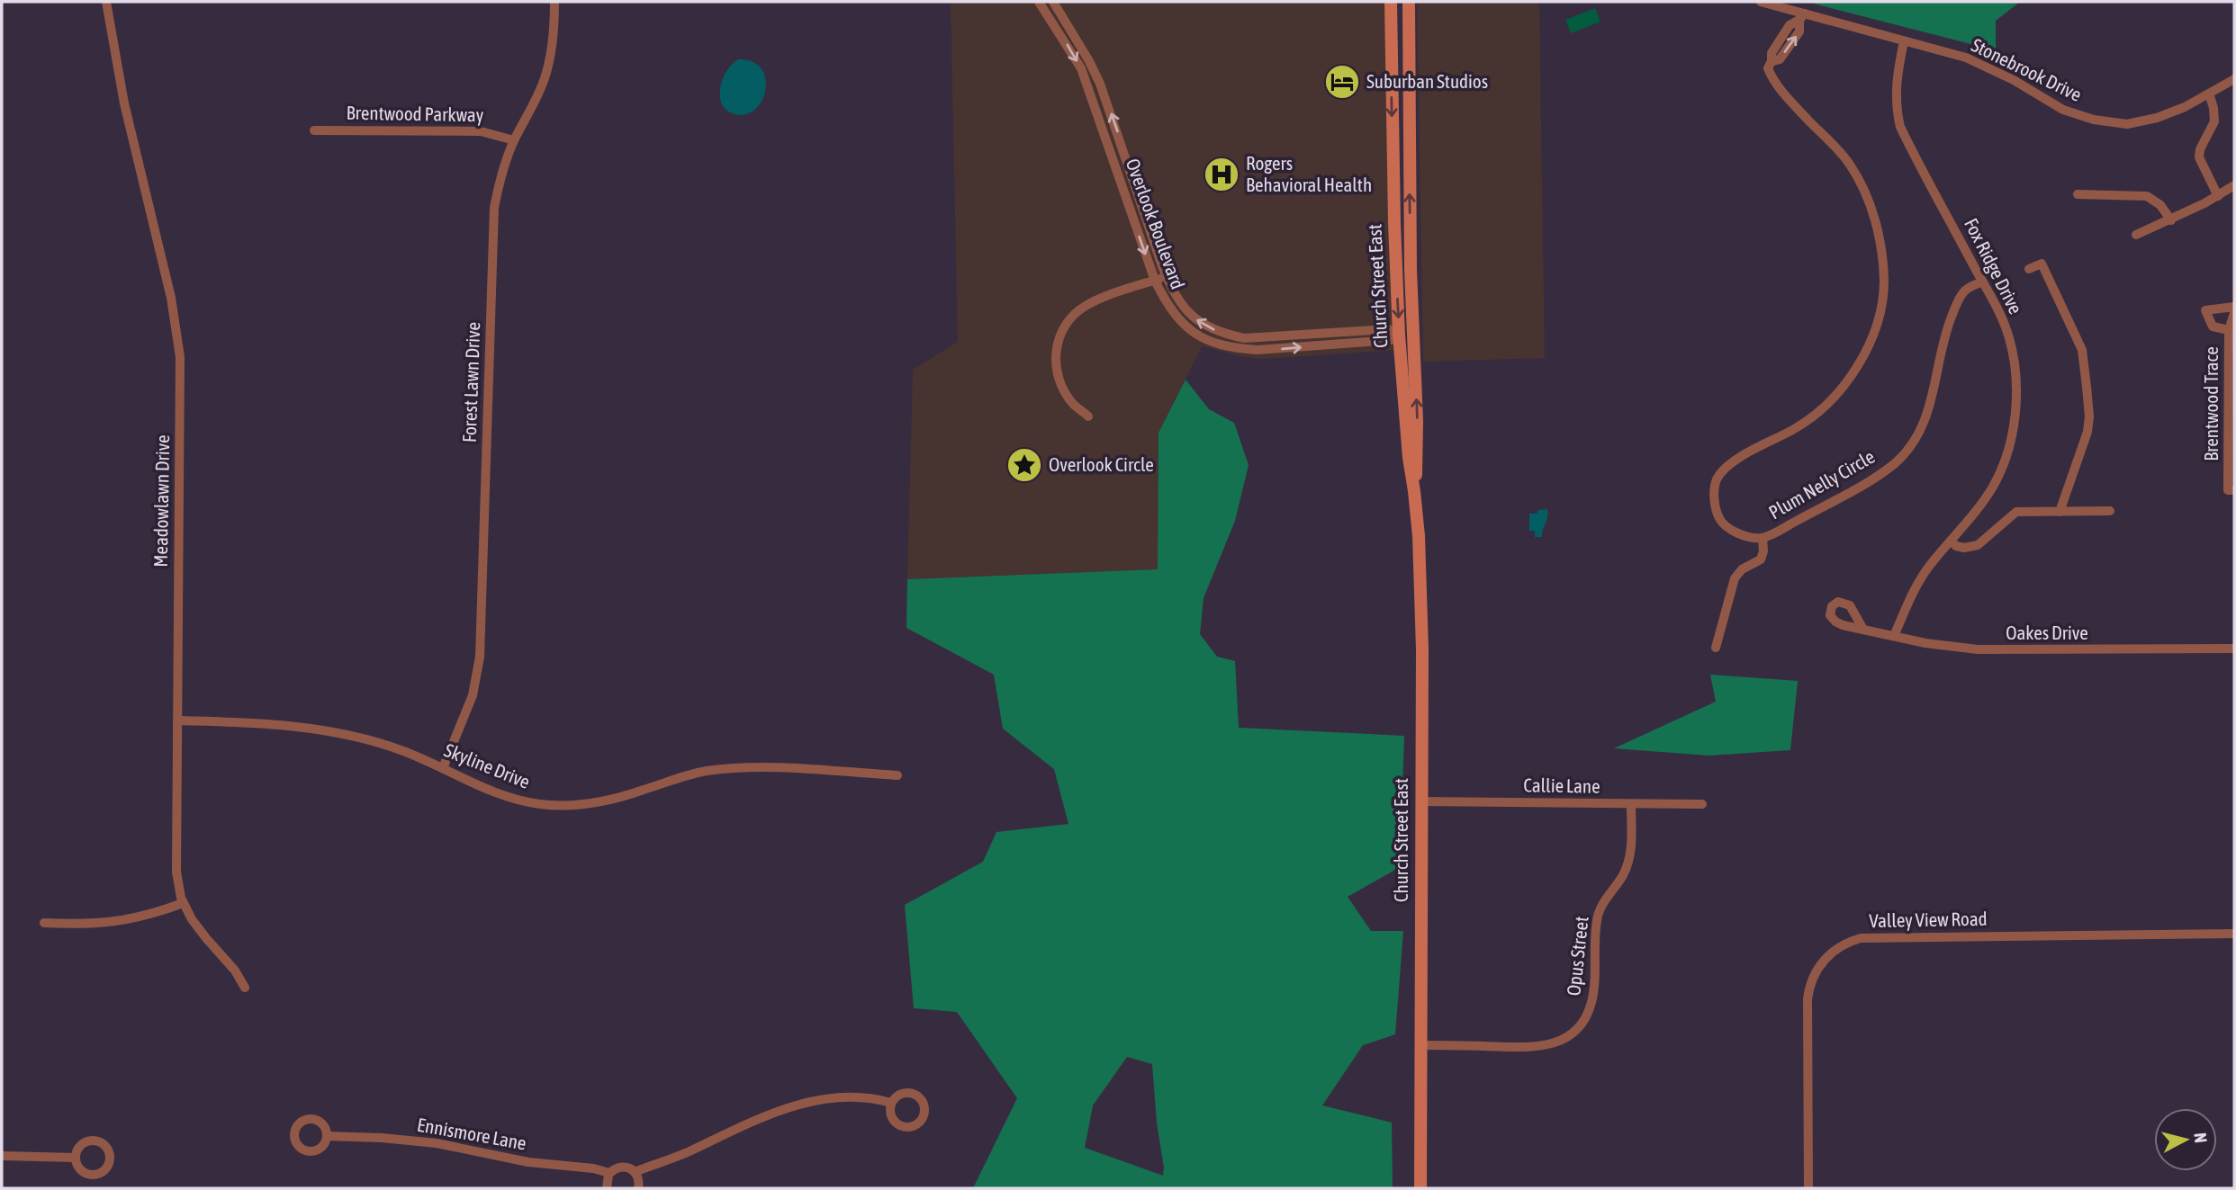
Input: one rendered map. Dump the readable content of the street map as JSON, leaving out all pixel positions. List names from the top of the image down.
{
  "streets": {
    "main road": ["Church Street East"],
    "street": [
      "Stonebrook Drive",
      "Brentwood Parkway",
      "Overlook Boulevard",
      "Fox Ridge Drive",
      "Forest Lawn Drive",
      "Brentwood Trace",
      "Plum Nelly Circle",
      "Meadowlawn Drive",
      "Oakes Drive",
      "Skyline Drive",
      "Callie Lane",
      "Valley View Road",
      "Opus Street",
      "Ennismore Lane"
    ]
  },
  "crossings": [
    ["Stonebrook Drive", "Fox Ridge Drive"],
    ["Stonebrook Drive", "Plum Nelly Circle"],
    ["Brentwood Parkway", "Forest Lawn Drive"],
    ["Overlook Boulevard", "Church Street East"],
    ["Fox Ridge Drive", "Plum Nelly Circle"],
    ["Fox Ridge Drive", "Oakes Drive"],
    ["Church Street East", "Callie Lane"],
    ["Church Street East", "Opus Street"],
    ["Forest Lawn Drive", "Skyline Drive"],
    ["Meadowlawn Drive", "Skyline Drive"],
    ["Callie Lane", "Opus Street"]
  ],
  "places": {
    "hotel": ["Suburban Studios"],
    "hospital": ["Rogers Behavioral Health"],
    "place": ["Overlook Circle"]
  },
  "north": "right"
}
